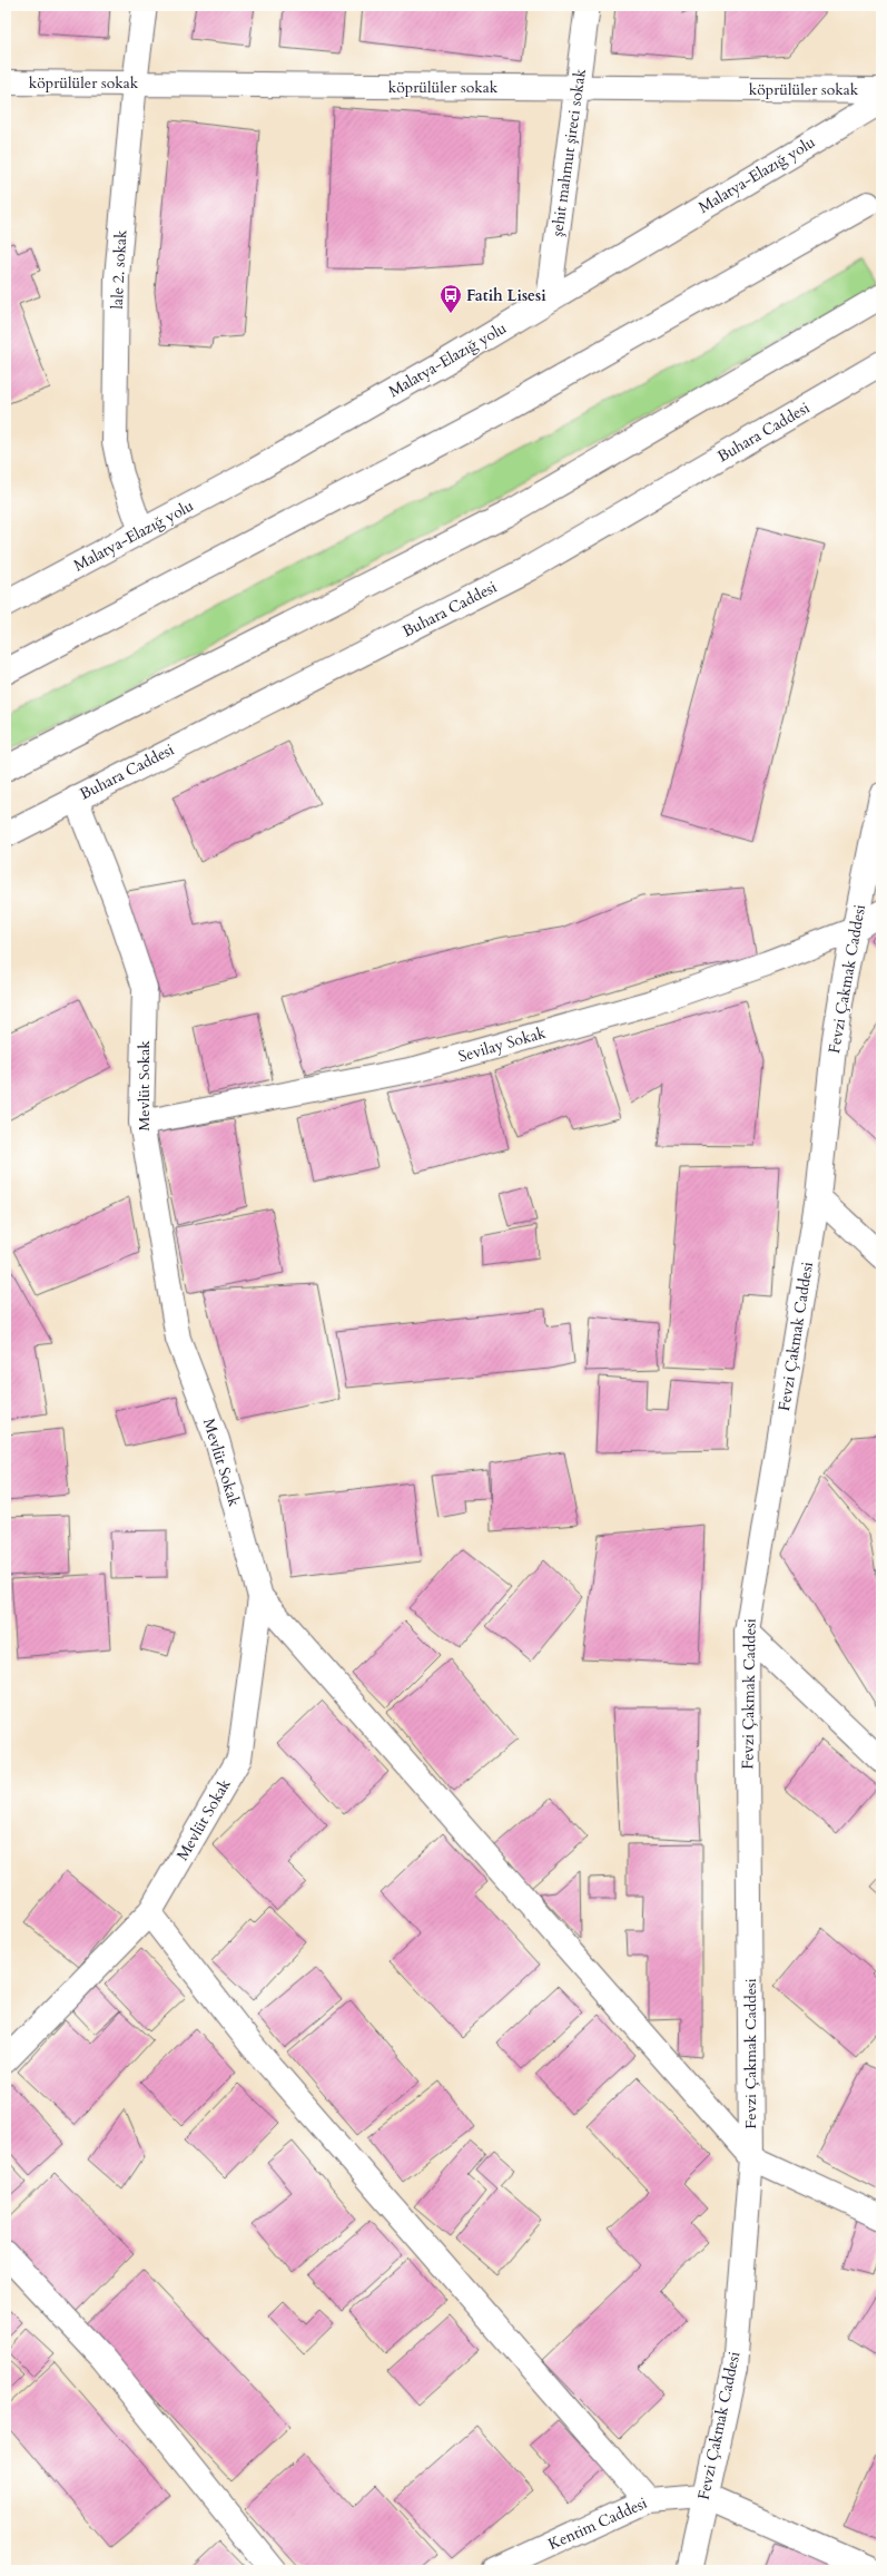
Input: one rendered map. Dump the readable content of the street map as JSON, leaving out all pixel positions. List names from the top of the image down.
{
  "streets": {
    "main road": [
      "köprülüler sokak",
      "şehit mahmut şireci sokak",
      "Malatya-Elazığ yolu",
      "lale 2. sokak",
      "Buhara Caddesi",
      "Fevzi Çakmak Caddesi",
      "Sevilay Sokak",
      "Mevlüt Sokak",
      "Kentim Caddesi"
    ]
  },
  "crossings": [
    ["köprülüler sokak", "şehit mahmut şireci sokak"],
    ["köprülüler sokak", "lale 2. sokak"],
    ["şehit mahmut şireci sokak", "Malatya-Elazığ yolu"],
    ["Malatya-Elazığ yolu", "lale 2. sokak"],
    ["Buhara Caddesi", "Mevlüt Sokak"],
    ["Fevzi Çakmak Caddesi", "Sevilay Sokak"],
    ["Fevzi Çakmak Caddesi", "Kentim Caddesi"],
    ["Sevilay Sokak", "Mevlüt Sokak"]
  ],
  "places": {
    "bus stop": ["Fatih Lisesi"]
  }
}
